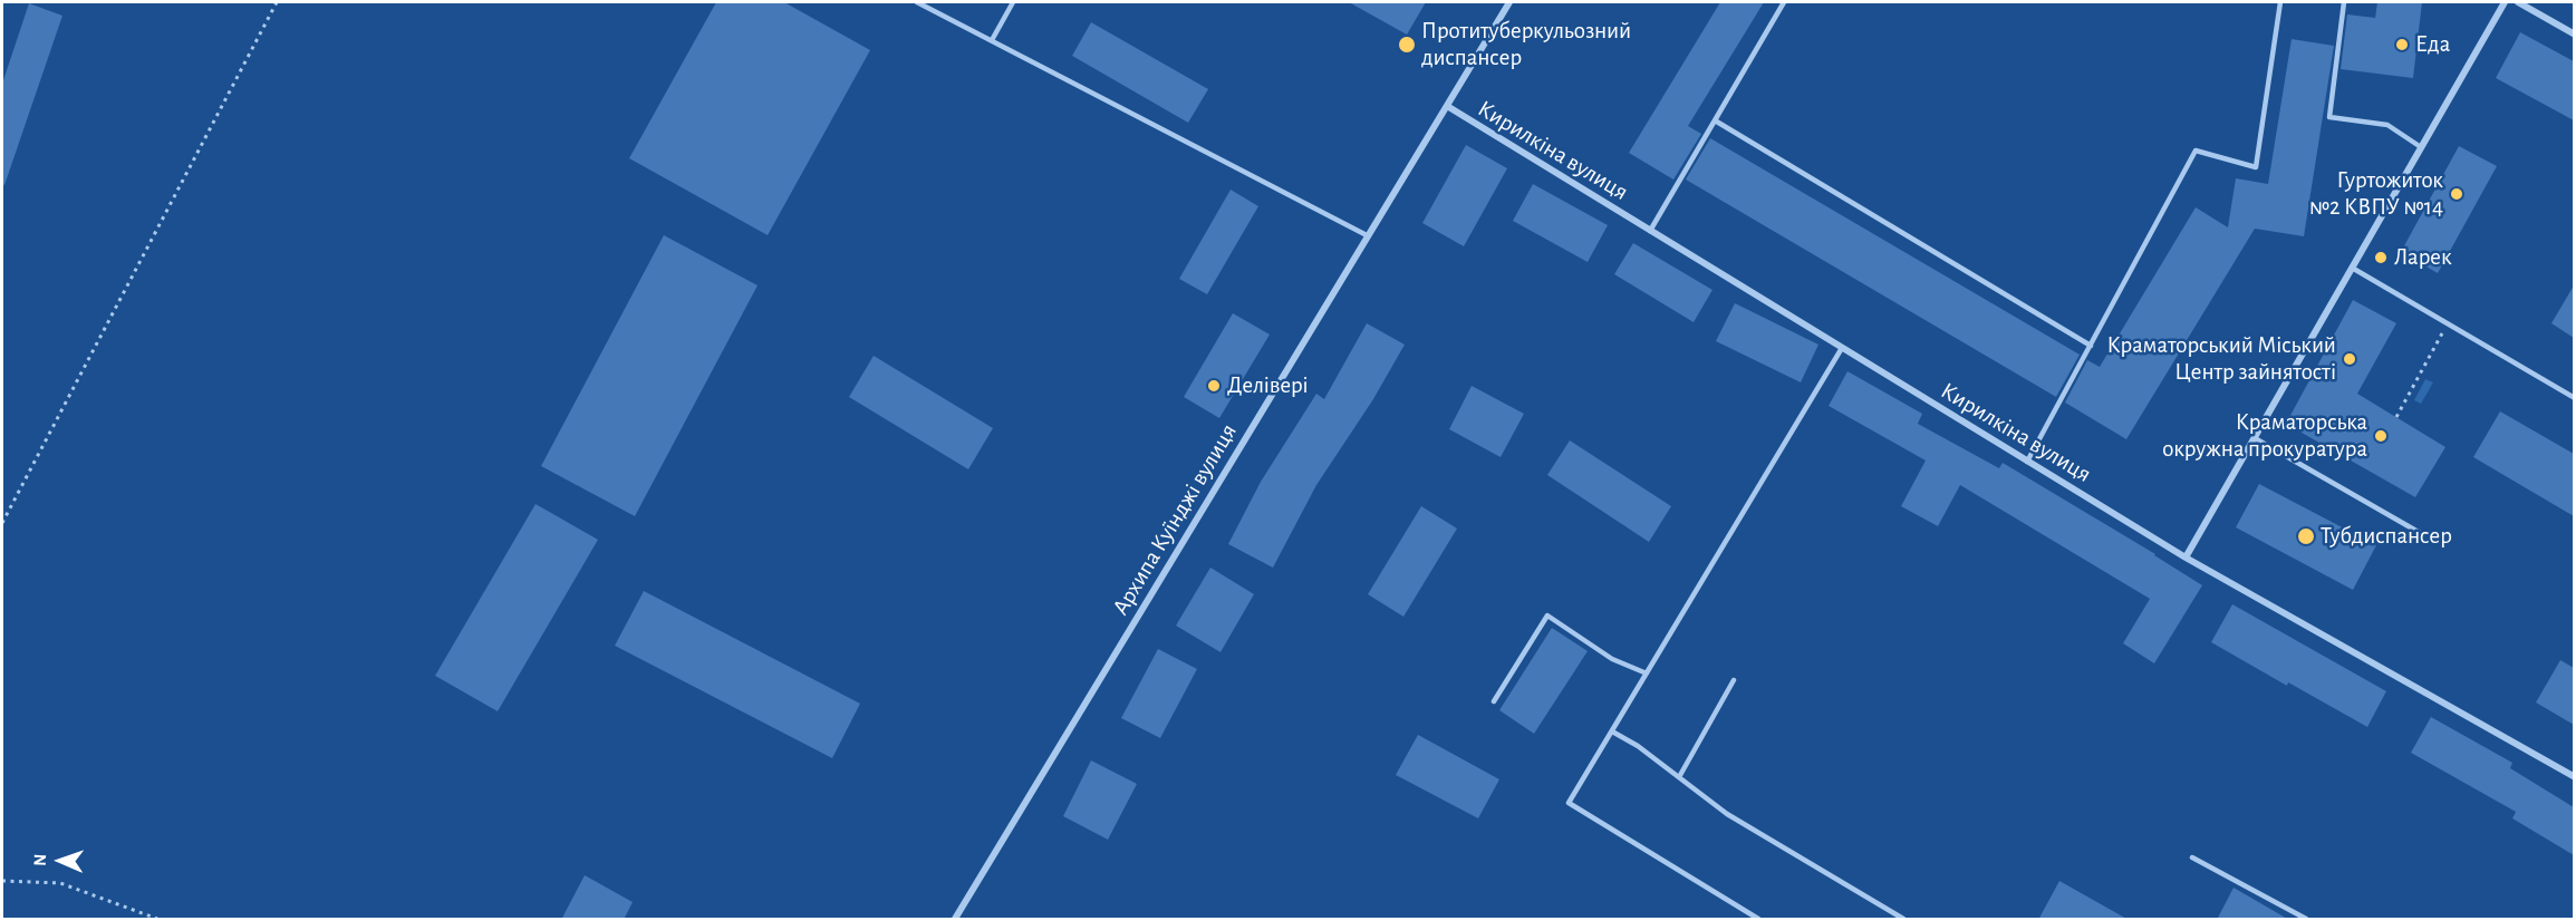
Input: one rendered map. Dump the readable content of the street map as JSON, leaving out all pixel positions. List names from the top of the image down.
{
  "streets": {
    "street": ["Кирилкіна вулиця", "Архипа Куїнджі вулиця"]
  },
  "crossings": [
    ["Кирилкіна вулиця", "Архипа Куїнджі вулиця"]
  ],
  "places": [
    "Протитуберкульозний диспансер",
    "Еда",
    "Гуртожиток №2 КВПУ №14",
    "Ларек",
    "Краматорський Міський Центр зайнятості",
    "Делівері",
    "Краматорська окружна прокуратура",
    "Тубдиспансер"
  ],
  "north": "left"
}
